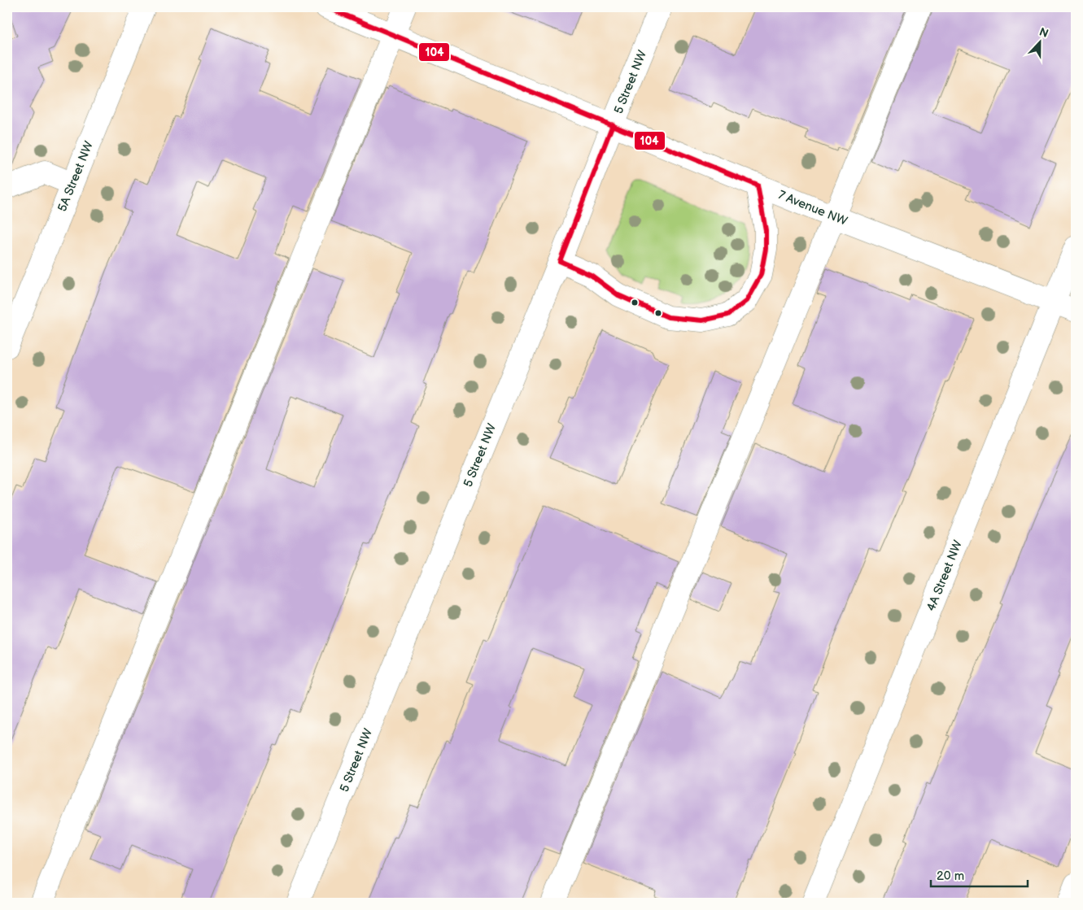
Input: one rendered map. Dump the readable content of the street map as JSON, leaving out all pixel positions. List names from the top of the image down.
{
  "streets": {
    "street": [
      "5 Street NW",
      "5A Street NW",
      "7 Avenue NW",
      "4A Street NW"
    ]
  },
  "crossings": [
    ["5 Street NW", "7 Avenue NW"],
    ["7 Avenue NW", "4A Street NW"]
  ],
  "lines": ["transit line 104"],
  "scale_bar": "20 m",
  "north": "top"
}
